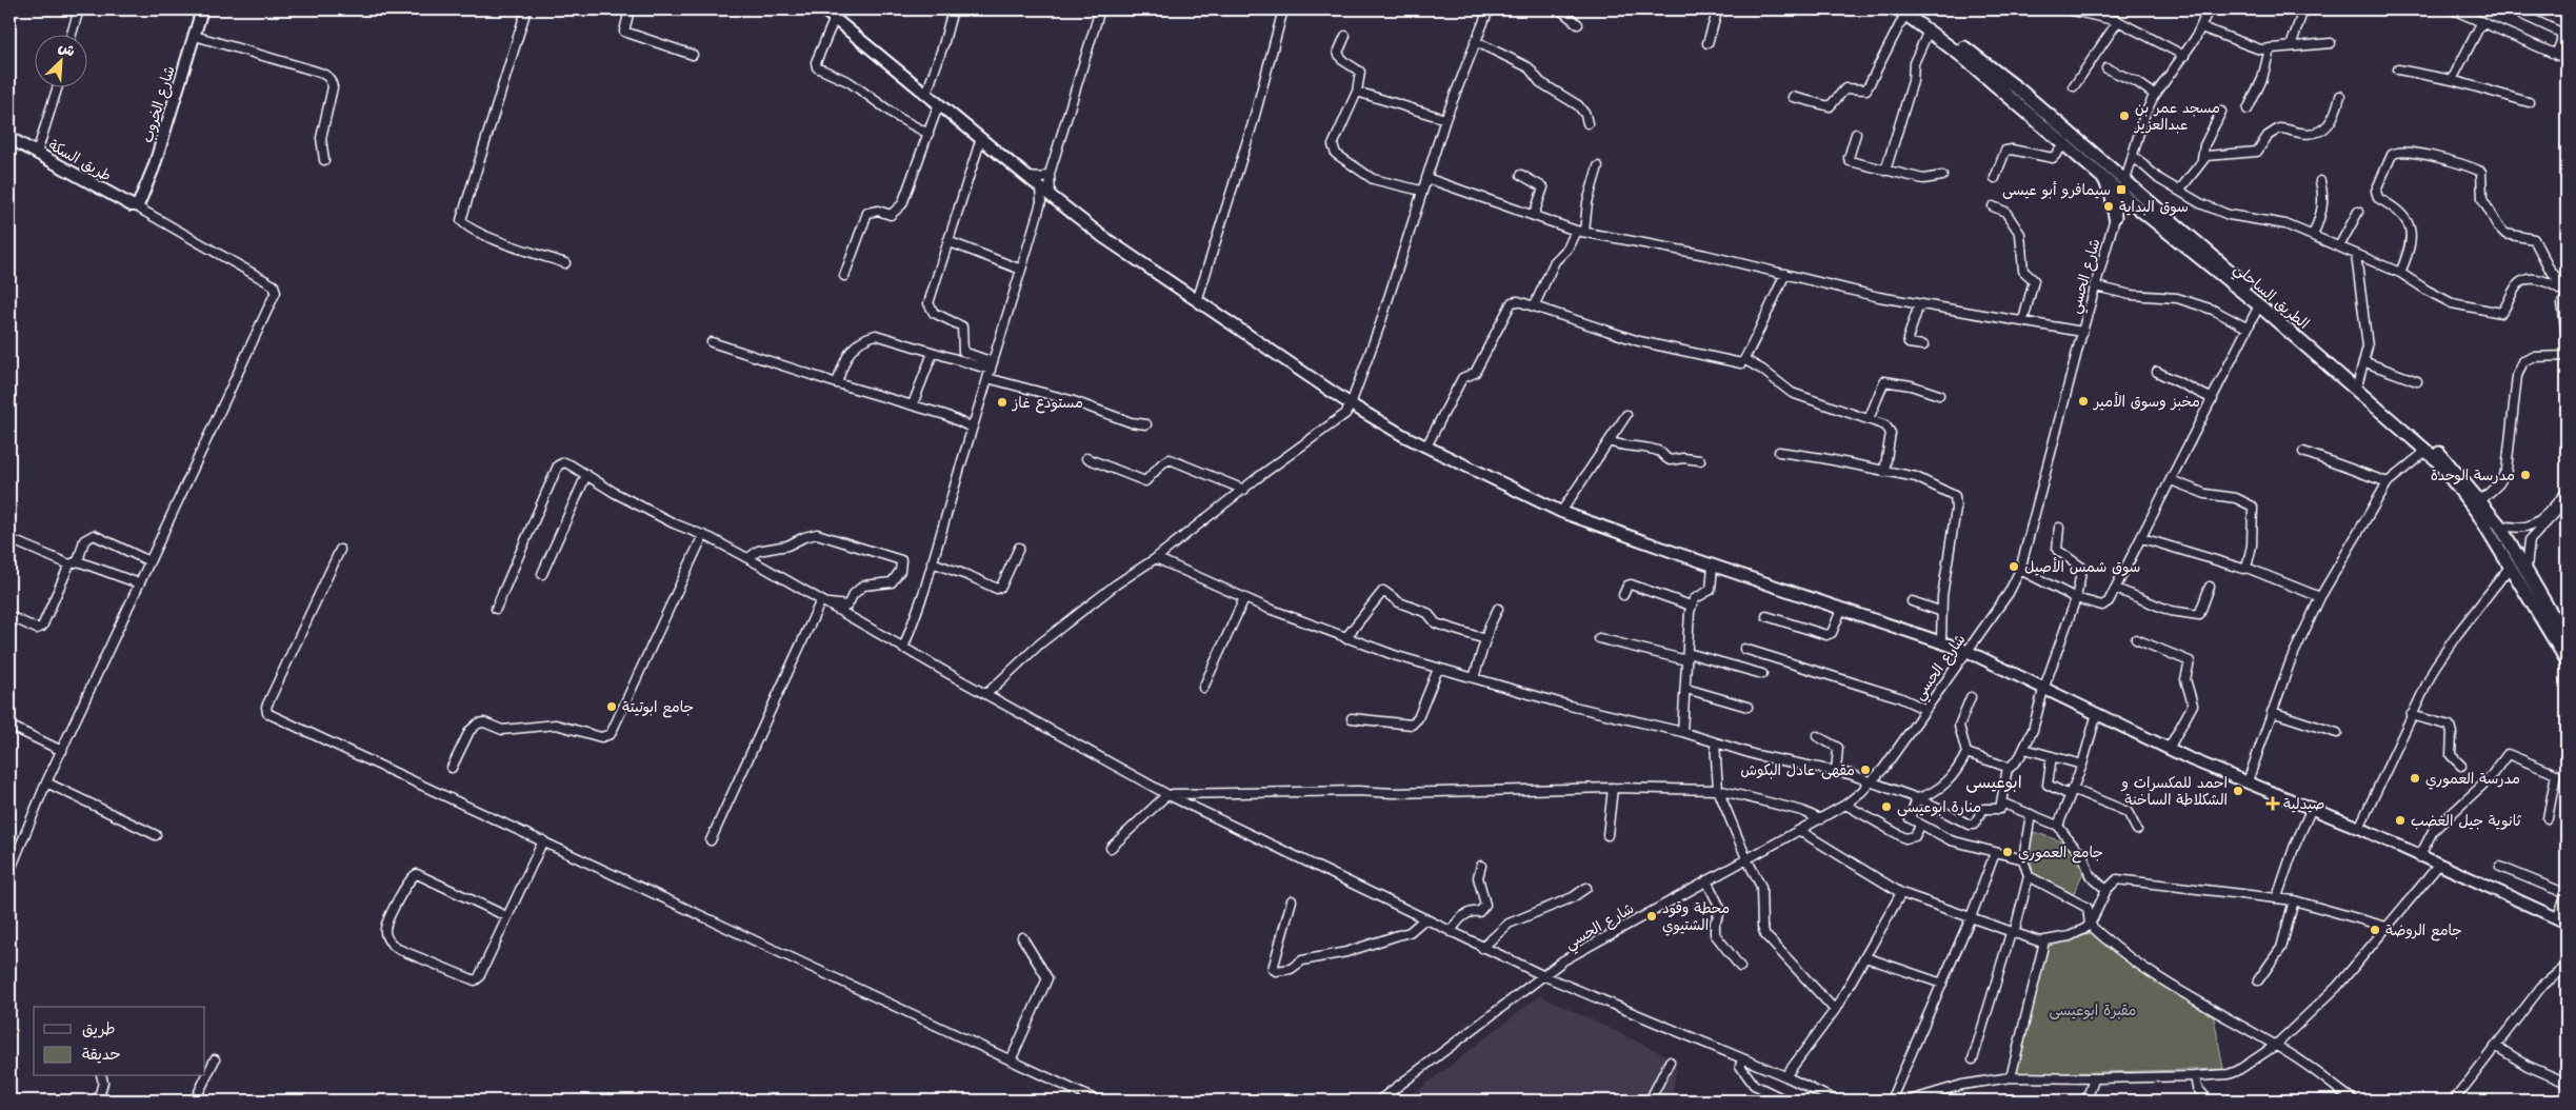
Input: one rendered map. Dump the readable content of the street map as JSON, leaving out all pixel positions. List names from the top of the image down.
{
  "streets": {
    "highway": ["الطريق الساحلي"],
    "main road": ["شارع الخروب", "طريق السكة"],
    "street": ["شارع الحسي"]
  },
  "crossings": [
    ["شارع الخروب", "طريق السكة"],
    ["شارع الحسي", "الطريق الساحلي"]
  ],
  "districts": ["ابوعيسى"],
  "parks": ["مقبرة ابوعيسى"],
  "places": {
    "other": [
      "مسجد عمر بن عبدالعزيز",
      "سوق البداية",
      "مخبز وسوق الأمير",
      "مستودع غاز",
      "مدرسة الوحدة",
      "سوق شمس الأصيل",
      "جامع ابوتيتة",
      "مقهى عادل البكوش",
      "مدرسة العموري",
      "احمد للمكسرات و الشكلاطة الساخنة",
      "منارة ابوعيسى",
      "ثانوية جيل الغضب",
      "جامع العموري",
      "محطة وقود الشتيوي",
      "جامع الروضة"
    ],
    "transit": ["سيمافرو أبو عيسى"],
    "health": ["صيدلية"]
  },
  "legend": ["طريق", "حديقة"],
  "north": "top right"
}
